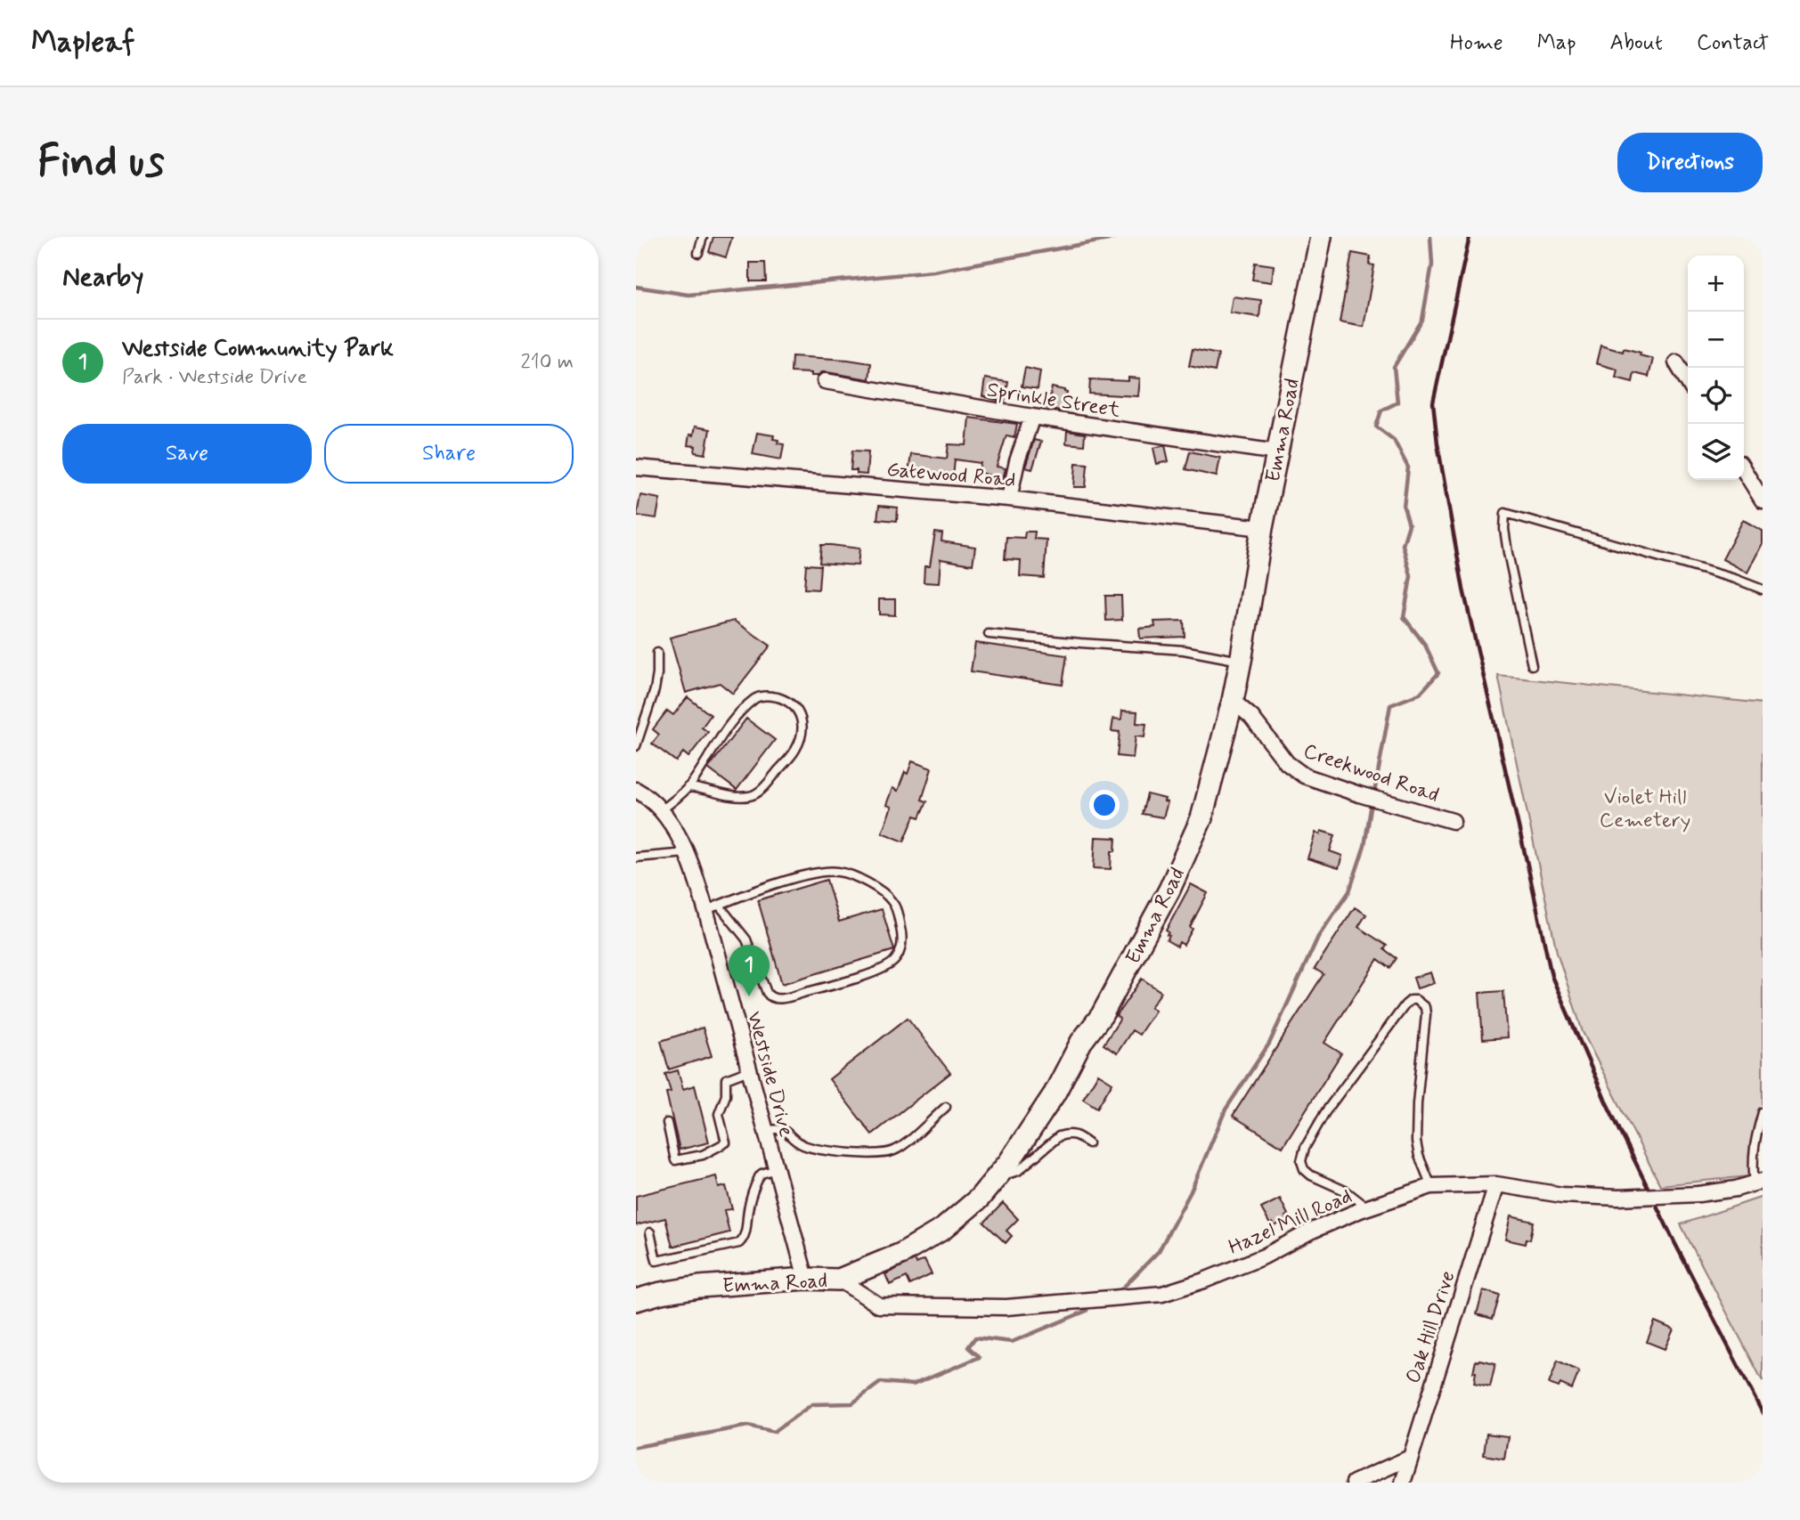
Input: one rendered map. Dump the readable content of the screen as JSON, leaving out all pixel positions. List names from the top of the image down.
{
  "streets": {
    "street": [
      "Sprinkle Street",
      "Emma Road",
      "Gatewood Road",
      "Creekwood Road",
      "Westside Drive",
      "Hazel Mill Road",
      "Oak Hill Drive"
    ]
  },
  "crossings": [
    ["Sprinkle Street", "Emma Road"],
    ["Emma Road", "Gatewood Road"],
    ["Emma Road", "Creekwood Road"],
    ["Emma Road", "Westside Drive"],
    ["Emma Road", "Hazel Mill Road"],
    ["Hazel Mill Road", "Oak Hill Drive"]
  ],
  "parks": ["Violet Hill Cemetery"],
  "page": {
    "header": "Mapleaf",
    "nav": [
      "Home",
      "Map",
      "About",
      "Contact"
    ],
    "buttons": [
      "Directions",
      ["Save", "Share"]
    ],
    "title": "Find us",
    "heading": "Nearby",
    "map_buttons": ["+", "−"],
    "list": [
      {
        "mark": "1",
        "name": "Westside Community Park",
        "note": "Park · Westside Drive",
        "value": "210 m"
      }
    ],
    "pins": "1"
  }
}
